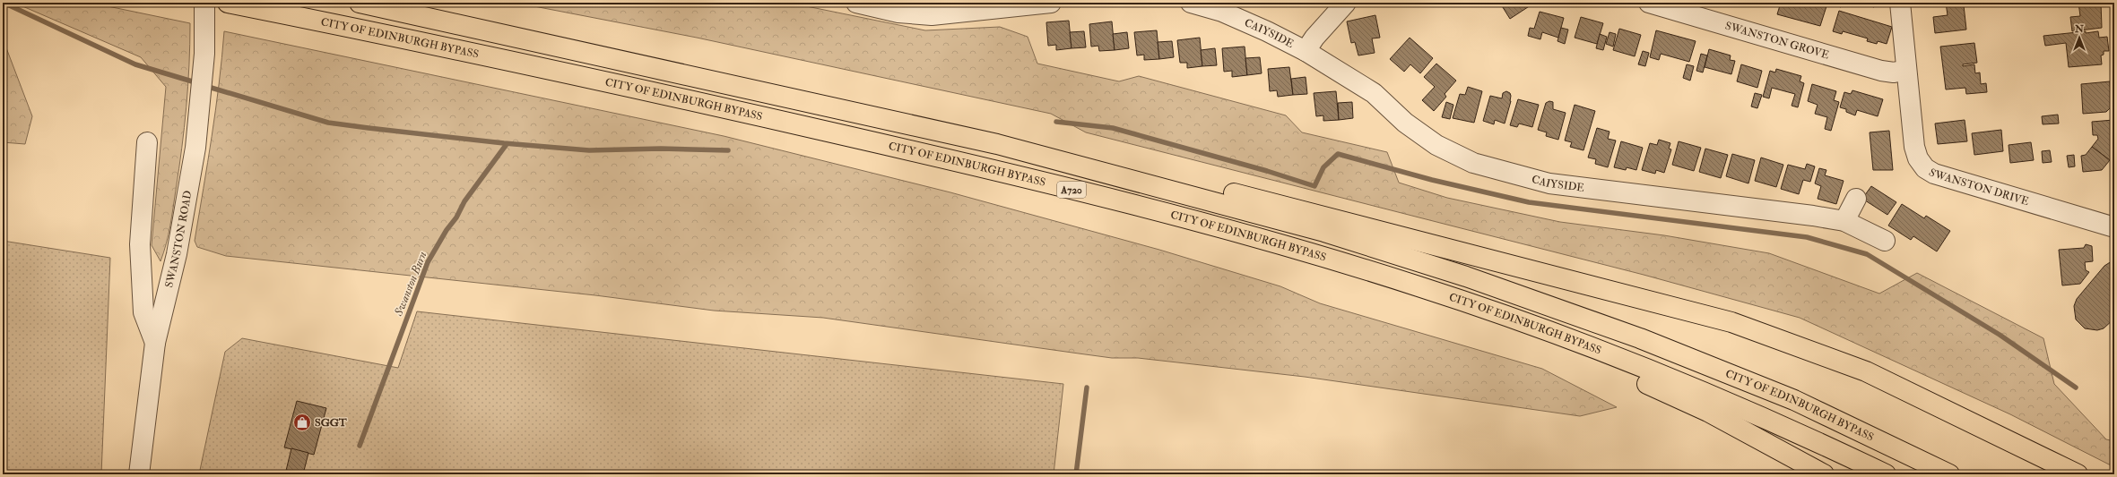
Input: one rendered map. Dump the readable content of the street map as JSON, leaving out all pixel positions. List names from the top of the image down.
{
  "streets": {
    "highway": ["CITY OF EDINBURGH BYPASS", "A720"],
    "street": [
      "CAIYSIDE",
      "SWANSTON GROVE",
      "SWANSTON DRIVE",
      "SWANSTON ROAD"
    ]
  },
  "crossings": [
    ["SWANSTON GROVE", "SWANSTON DRIVE"]
  ],
  "water": ["Swanston Burn"],
  "places": {
    "shop": ["SGGT"]
  },
  "north": "top"
}
